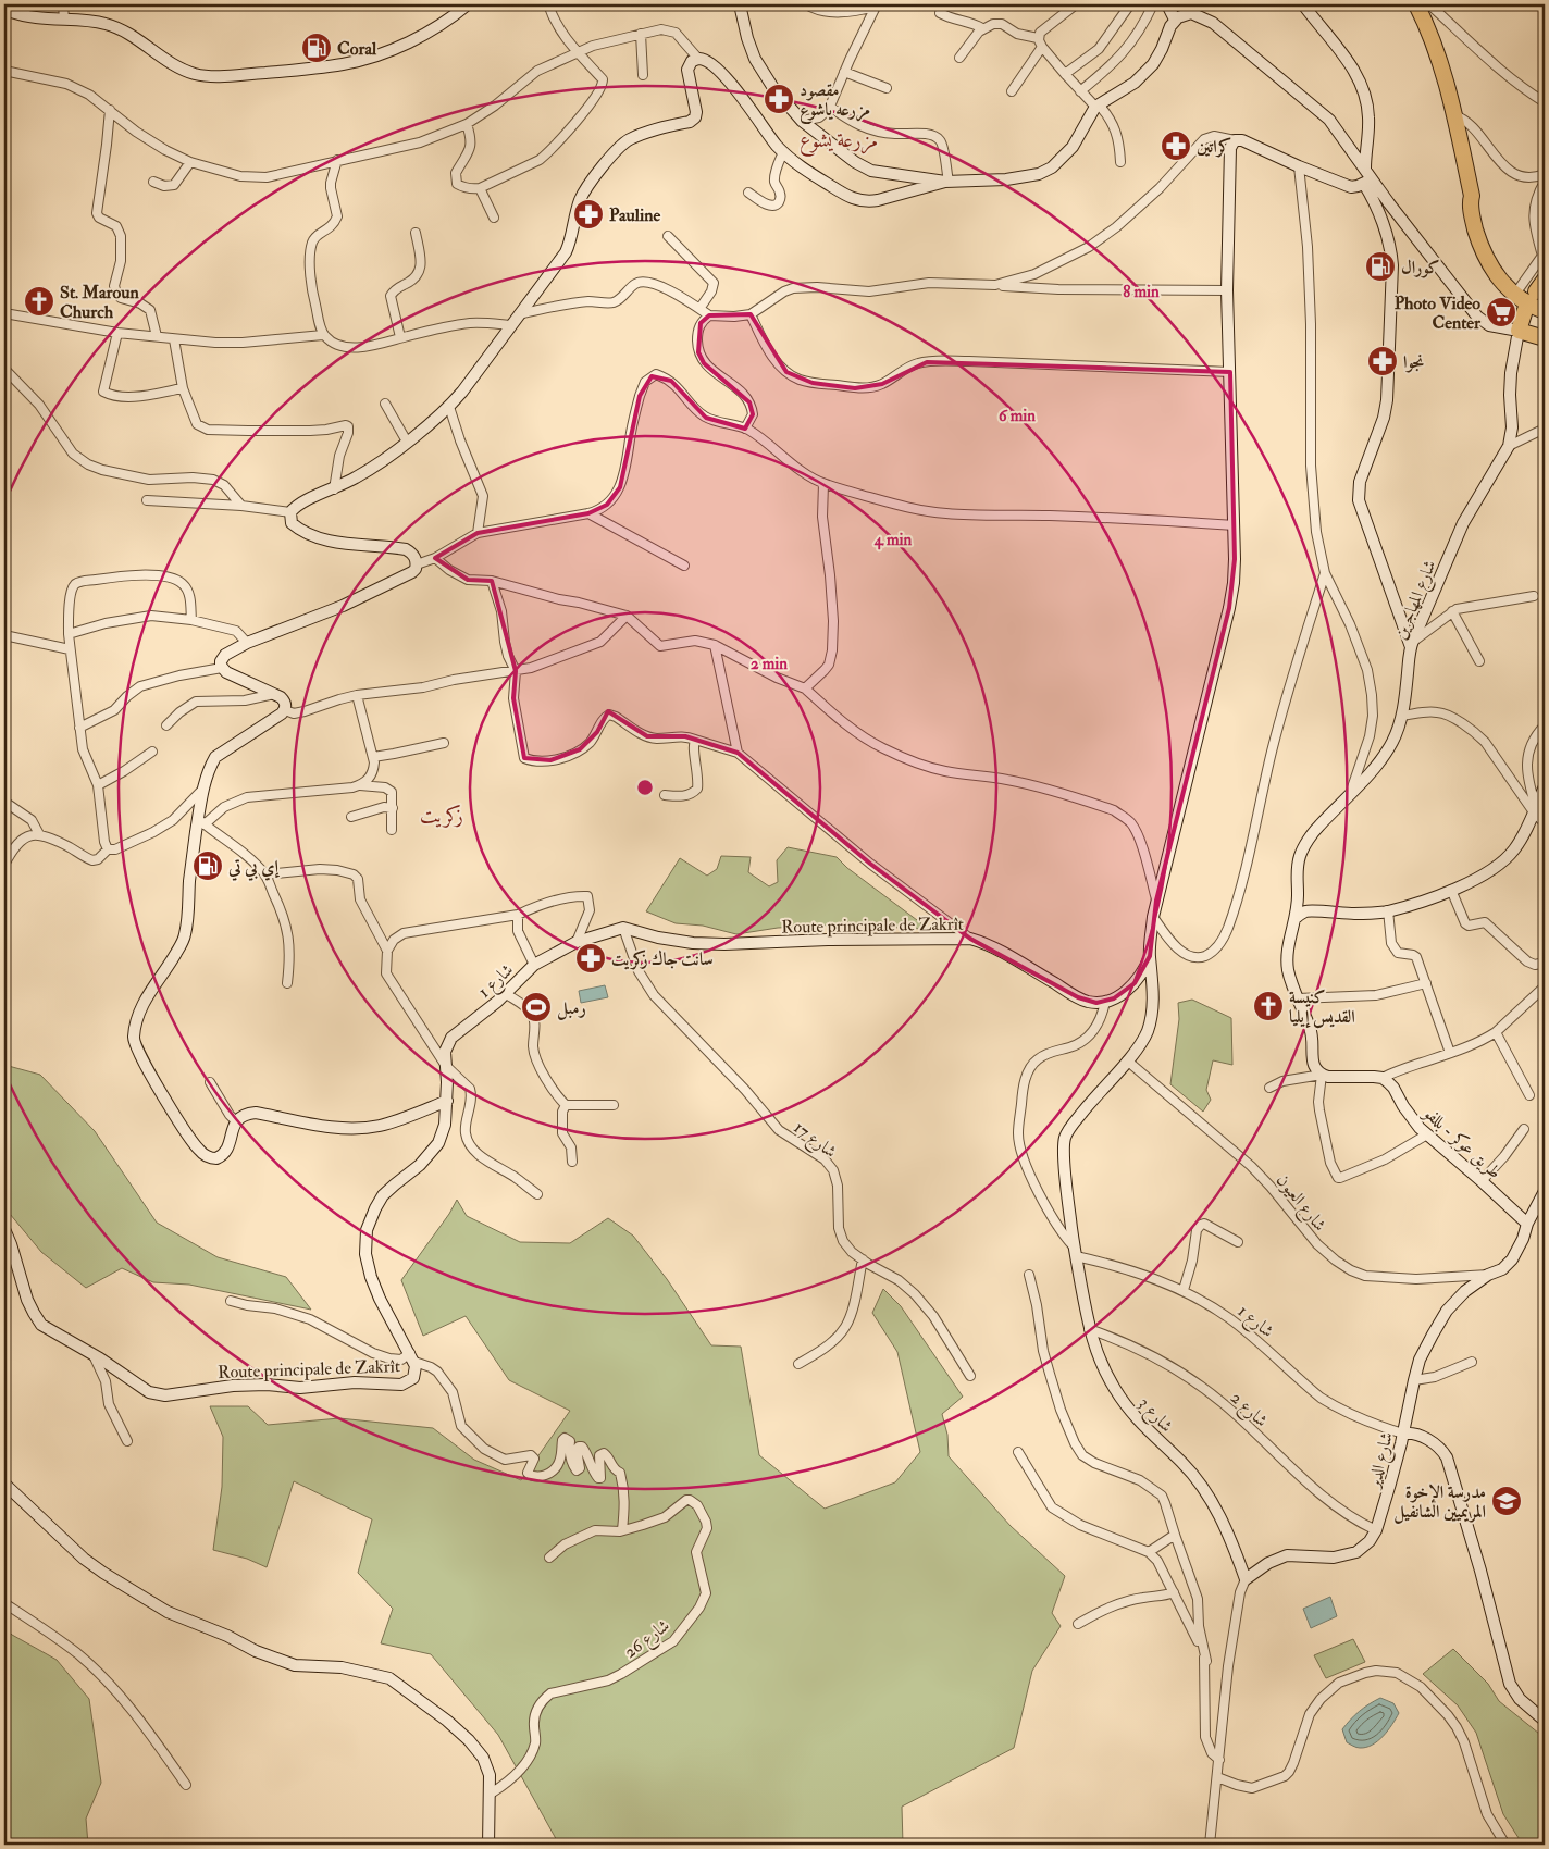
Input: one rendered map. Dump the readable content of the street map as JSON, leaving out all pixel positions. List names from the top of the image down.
{
  "streets": {
    "street": [
      "شارع المهاجرين",
      "Route principale de Zakrît",
      "شارع 1",
      "شارع 17",
      "طريق عوكر - بللفو",
      "شارع العيون",
      "شارع 2",
      "شارع 3",
      "شارع الدير",
      "شارع 26"
    ]
  },
  "crossings": [
    ["Route principale de Zakrît", "شارع 1"],
    ["Route principale de Zakrît", "شارع 17"],
    ["شارع 1", "شارع 17"],
    ["شارع 1", "شارع 3"],
    ["شارع 1", "شارع الدير"],
    ["طريق عوكر - بللفو", "شارع الدير"],
    ["شارع العيون", "شارع 3"],
    ["شارع العيون", "شارع الدير"],
    ["شارع 2", "شارع 3"],
    ["شارع 2", "شارع الدير"],
    ["شارع 3", "شارع الدير"]
  ],
  "districts": ["مزرعة يشوع", "زكريت"],
  "places": {
    "fuel station": ["Coral", "كورال", "إي بي تي"],
    "pharmacy": [
      "مقصود مزرعه ياشوع",
      "كراتين",
      "Pauline",
      "نجوا",
      "سانت جاك زكريت"
    ],
    "church": ["St. Maroun Church", "كنيسة القديس إيليا"],
    "supermarket": ["Photo Video Center"],
    "sports": ["رمبل"],
    "school or university": ["مدرسة الإخوة المريميين الشانفيل"]
  },
  "rings": [
    "8 min",
    "6 min",
    "4 min",
    "2 min"
  ]
}
